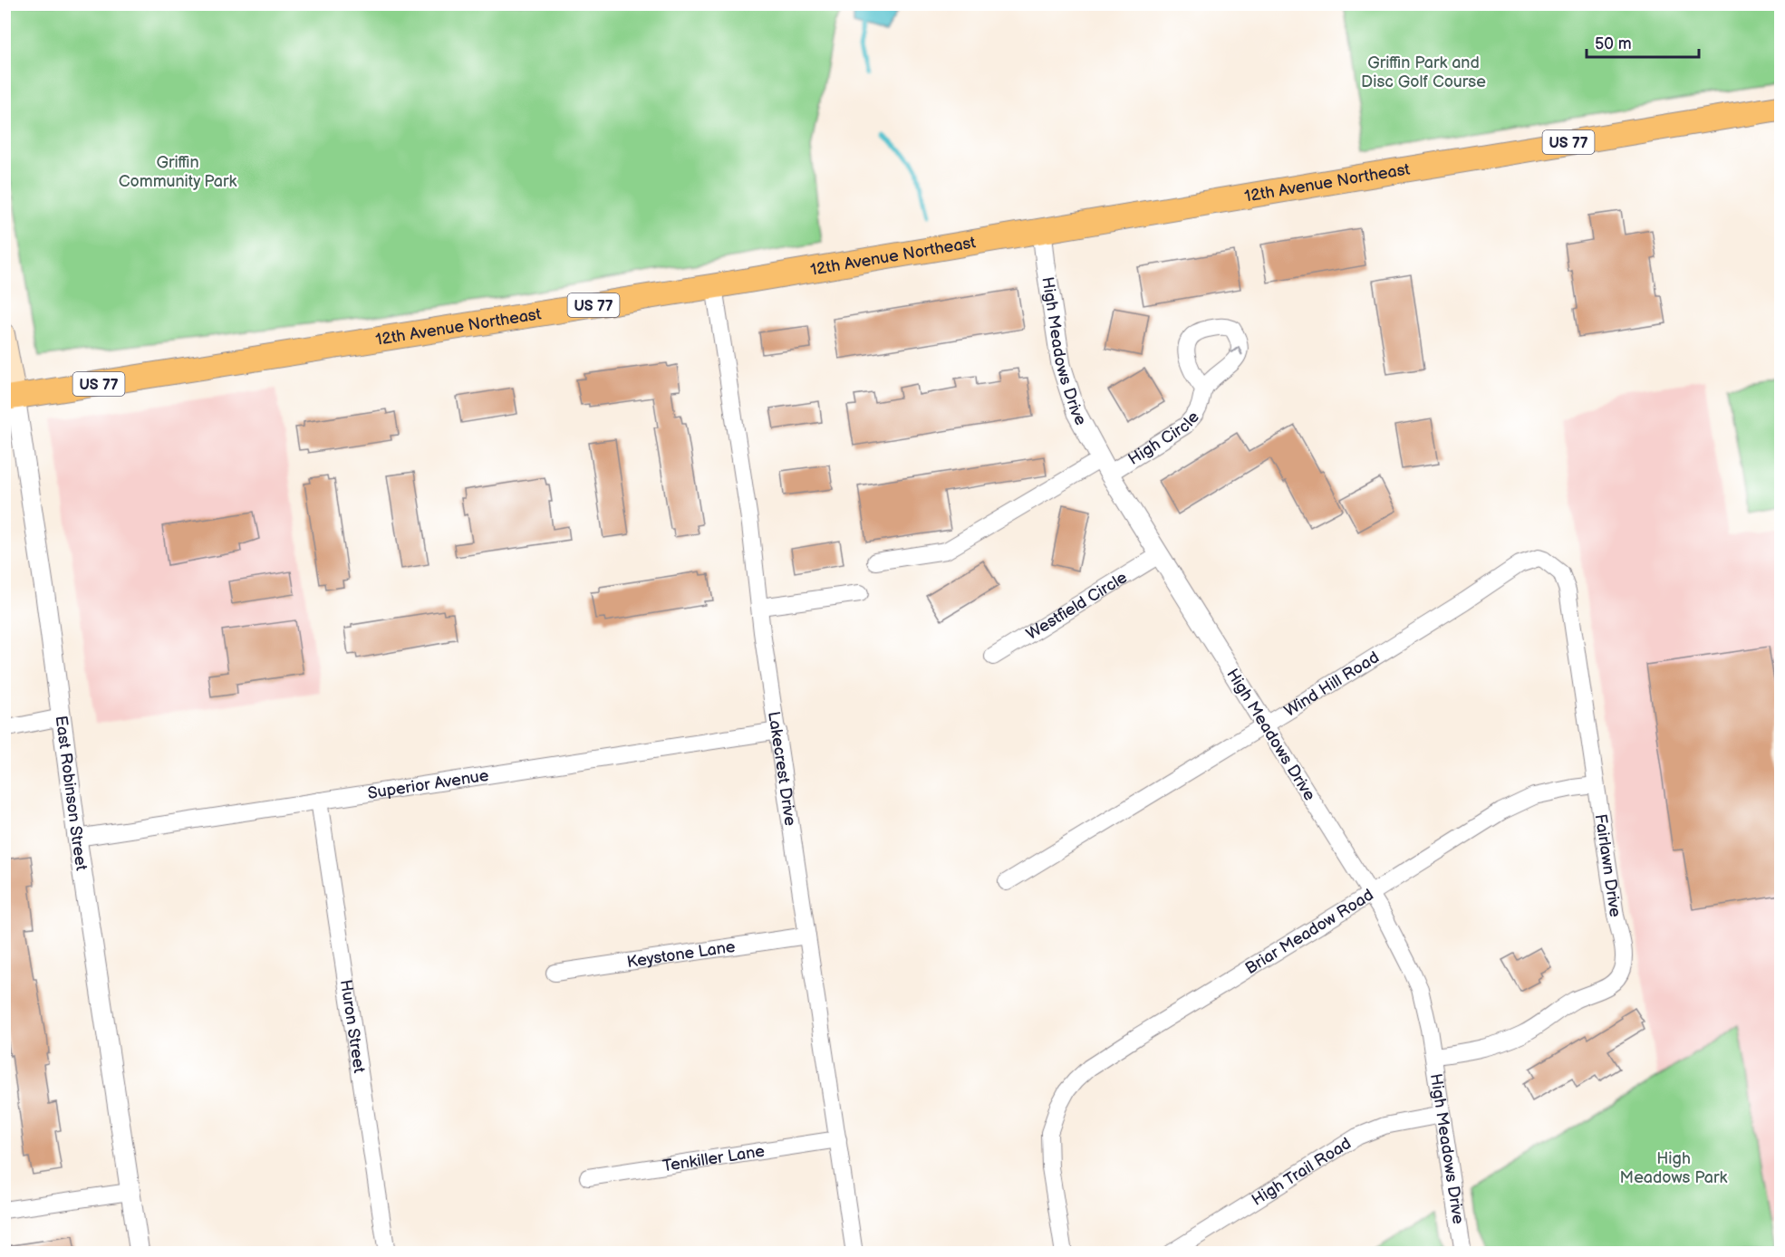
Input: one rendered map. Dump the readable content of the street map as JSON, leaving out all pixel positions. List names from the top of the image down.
{
  "streets": {
    "main road": ["US 77", "12th Avenue Northeast", "East Robinson Street"],
    "street": [
      "High Meadows Drive",
      "High Circle",
      "Westfield Circle",
      "Wind Hill Road",
      "Lakecrest Drive",
      "Superior Avenue",
      "Fairlawn Drive",
      "Briar Meadow Road",
      "Keystone Lane",
      "Huron Street",
      "Tenkiller Lane",
      "High Trail Road"
    ]
  },
  "crossings": [
    ["12th Avenue Northeast", "High Meadows Drive"],
    ["12th Avenue Northeast", "Lakecrest Drive"],
    ["12th Avenue Northeast", "East Robinson Street"],
    ["High Meadows Drive", "High Circle"],
    ["High Meadows Drive", "Westfield Circle"],
    ["High Meadows Drive", "Wind Hill Road"],
    ["High Meadows Drive", "Fairlawn Drive"],
    ["High Meadows Drive", "Briar Meadow Road"],
    ["High Meadows Drive", "High Trail Road"],
    ["Wind Hill Road", "Fairlawn Drive"],
    ["Lakecrest Drive", "Superior Avenue"],
    ["Lakecrest Drive", "Keystone Lane"],
    ["Lakecrest Drive", "Tenkiller Lane"],
    ["Superior Avenue", "East Robinson Street"],
    ["Superior Avenue", "Huron Street"],
    ["Fairlawn Drive", "Briar Meadow Road"]
  ],
  "parks": ["Griffin Park and Disc Golf Course", "Griffin Community Park", "High Meadows Park"],
  "scale_bar": "50 m"
}
